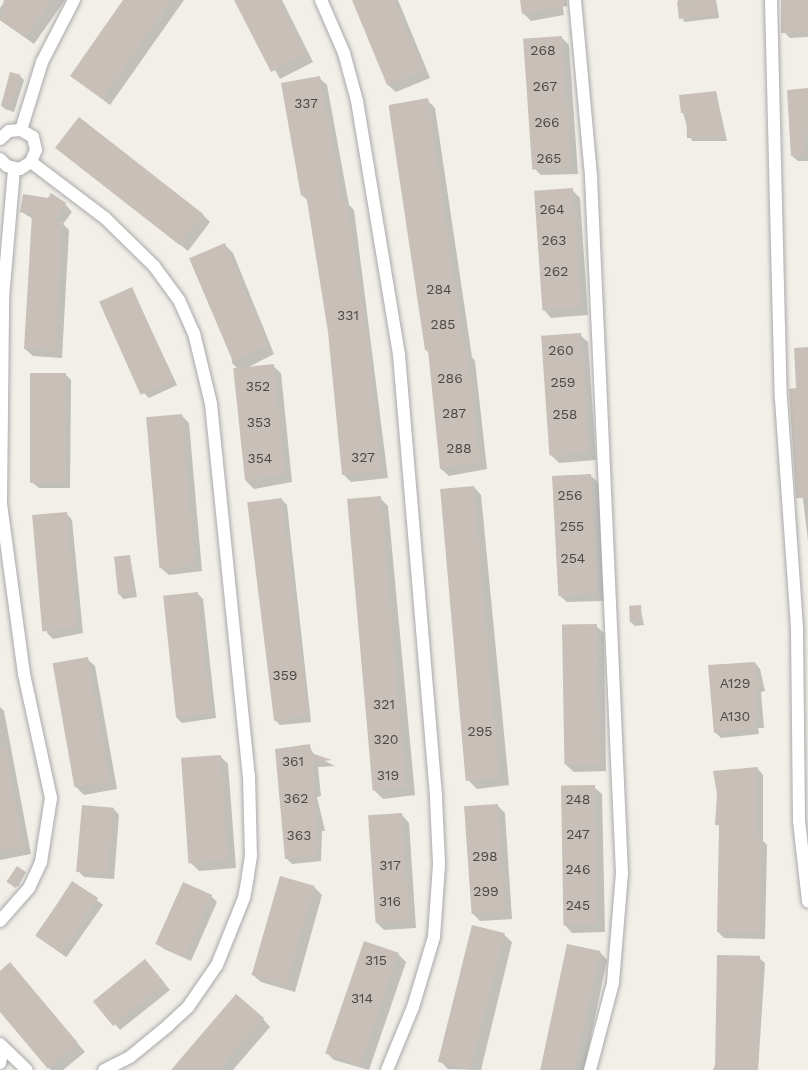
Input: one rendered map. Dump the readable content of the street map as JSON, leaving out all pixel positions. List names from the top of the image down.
{
  "house_numbers": [
    "268",
    "267",
    "337",
    "266",
    "265",
    "264",
    "263",
    "262",
    "284",
    "331",
    "285",
    "260",
    "286",
    "259",
    "352",
    "287",
    "258",
    "353",
    "288",
    "327",
    "354",
    "256",
    "255",
    "254",
    "359",
    "A129",
    "321",
    "A130",
    "295",
    "320",
    "361",
    "319",
    "362",
    "248",
    "247",
    "363",
    "298",
    "317",
    "246",
    "299",
    "316",
    "245",
    "315",
    "314"
  ]
}
